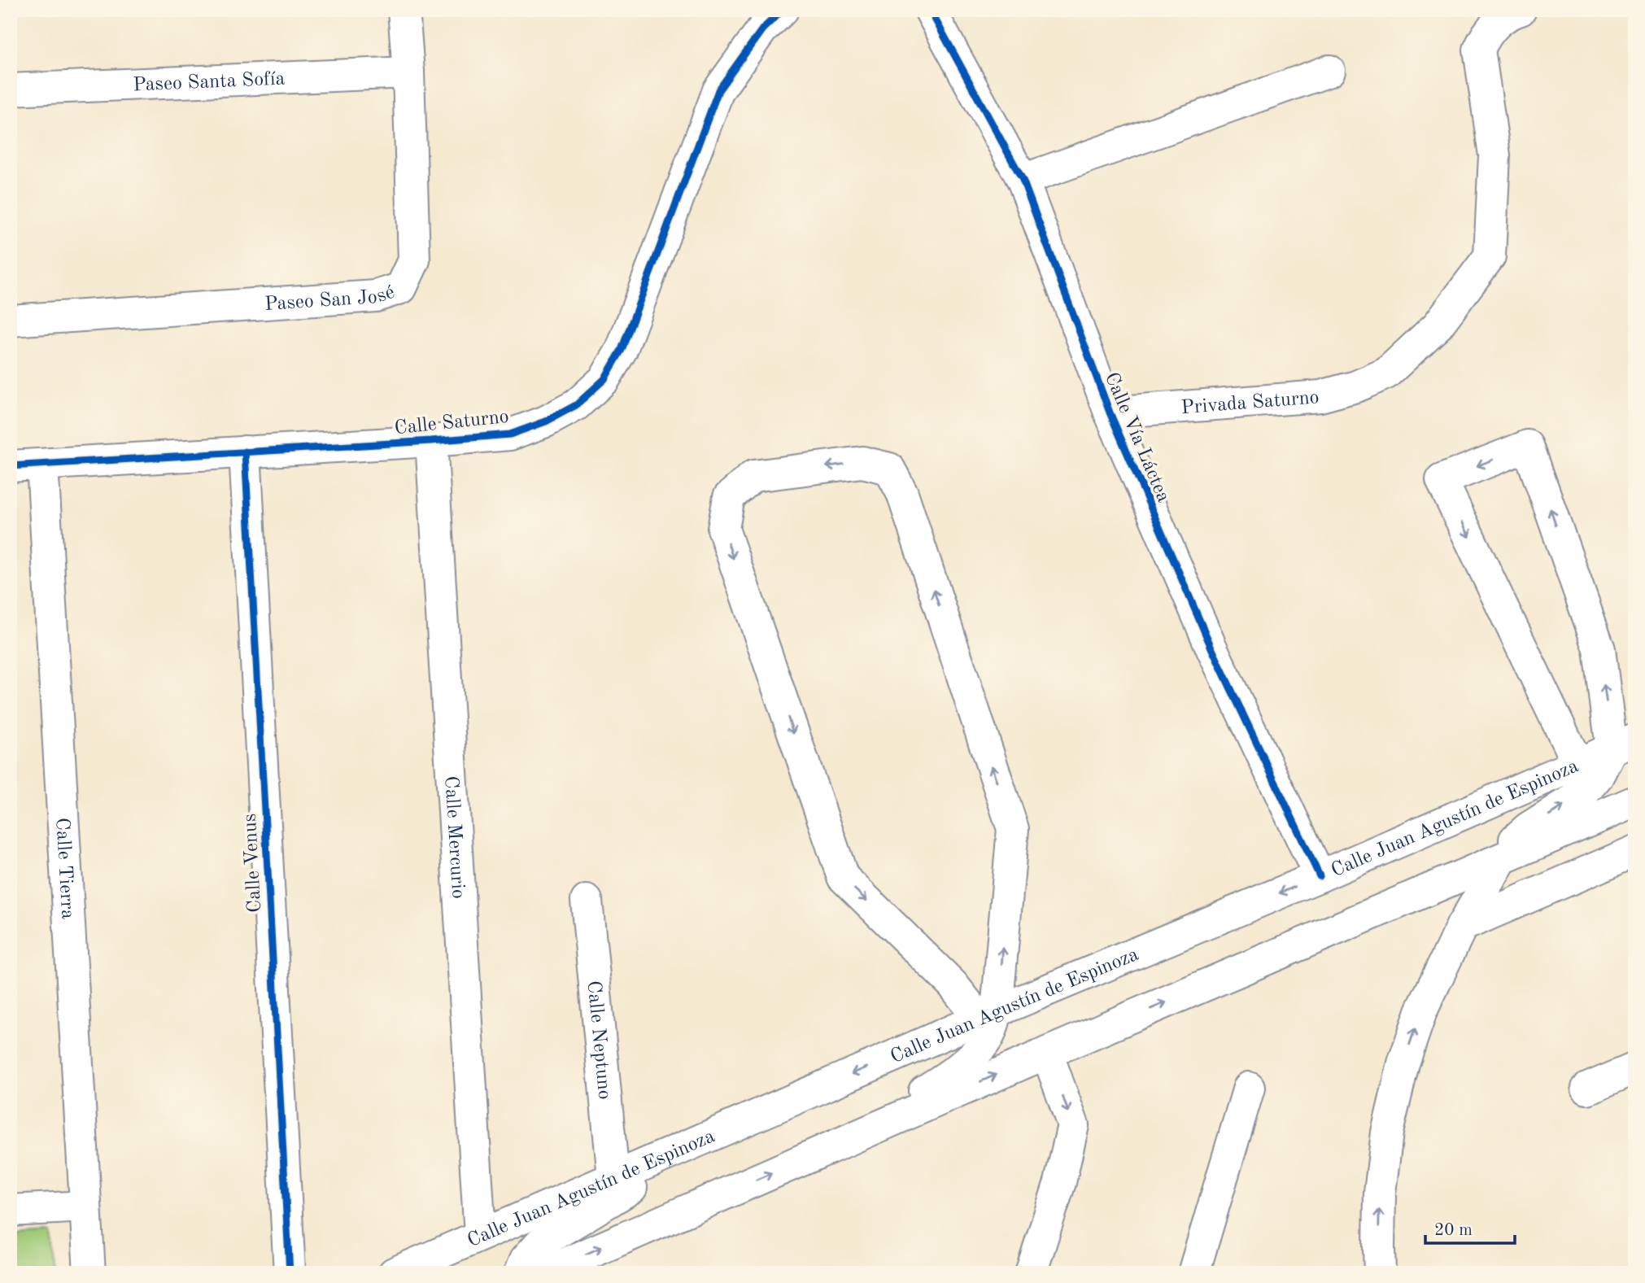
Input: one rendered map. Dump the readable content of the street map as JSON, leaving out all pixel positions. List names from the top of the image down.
{
  "streets": {
    "street": [
      "Paseo Santa Sofía",
      "Paseo San José",
      "Privada Saturno",
      "Calle Saturno",
      "Calle Vía Láctea",
      "Calle Juan Agustín de Espinoza",
      "Calle Mercurio",
      "Calle Venus",
      "Calle Tierra",
      "Calle Neptuno"
    ]
  },
  "crossings": [
    ["Paseo Santa Sofía", "Paseo San José"],
    ["Privada Saturno", "Calle Vía Láctea"],
    ["Calle Saturno", "Calle Mercurio"],
    ["Calle Saturno", "Calle Venus"],
    ["Calle Saturno", "Calle Tierra"],
    ["Calle Vía Láctea", "Calle Juan Agustín de Espinoza"],
    ["Calle Juan Agustín de Espinoza", "Calle Mercurio"],
    ["Calle Juan Agustín de Espinoza", "Calle Neptuno"]
  ],
  "scale_bar": "20 m"
}
